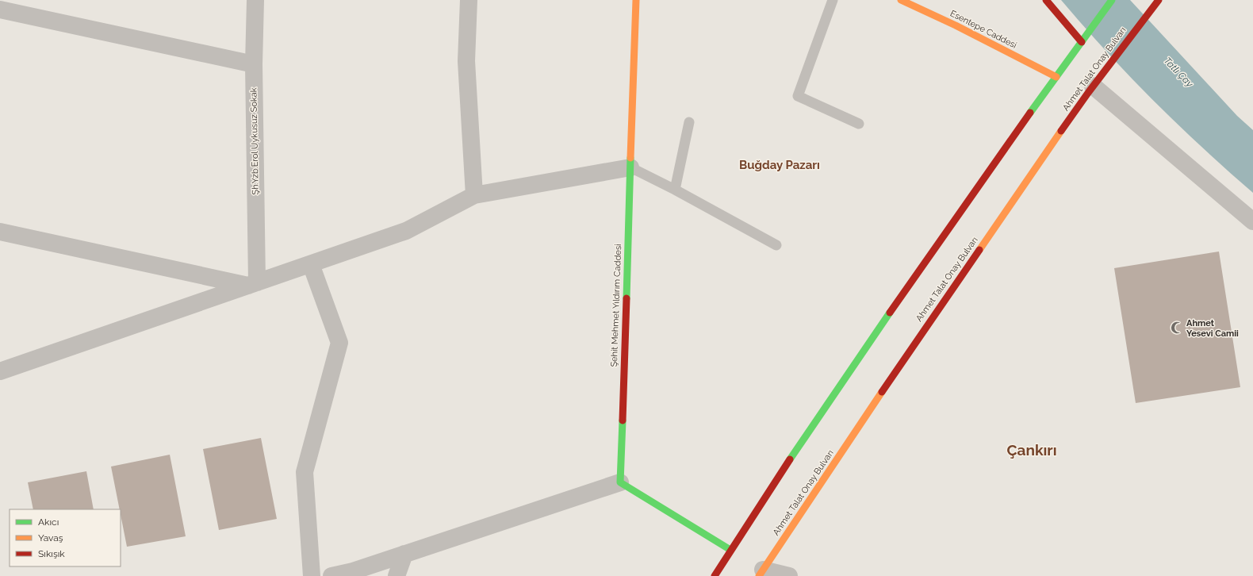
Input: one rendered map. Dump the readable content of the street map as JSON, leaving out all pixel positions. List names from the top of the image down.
{
  "streets": {
    "main road": ["Esentepe Caddesi", "Ahmet Talat Onay Bulvarı", "Şehit Mehmet Yıldırım Caddesi"],
    "street": ["Şh.Yzb.Erol Uykusuz Sokak"]
  },
  "districts": ["Buğday Pazarı", "Çankırı"],
  "water": ["Tatlı Çay"],
  "places": {
    "mosque": ["Ahmet Yesevi Camii"]
  },
  "legend": ["Akıcı", "Yavaş", "Sıkışık"]
}
